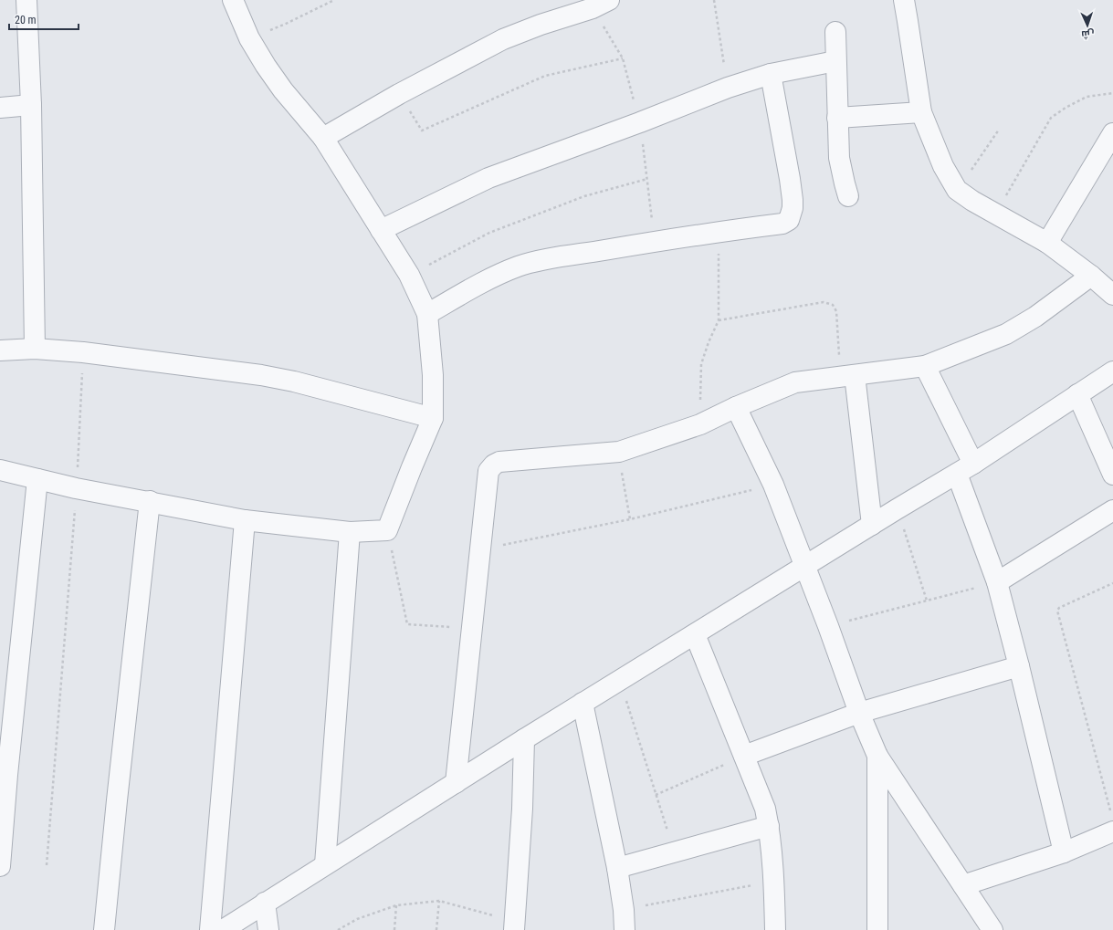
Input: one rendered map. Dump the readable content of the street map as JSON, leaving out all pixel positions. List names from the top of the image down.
{
  "scale_bar": "20 m",
  "north": "bottom"
}
